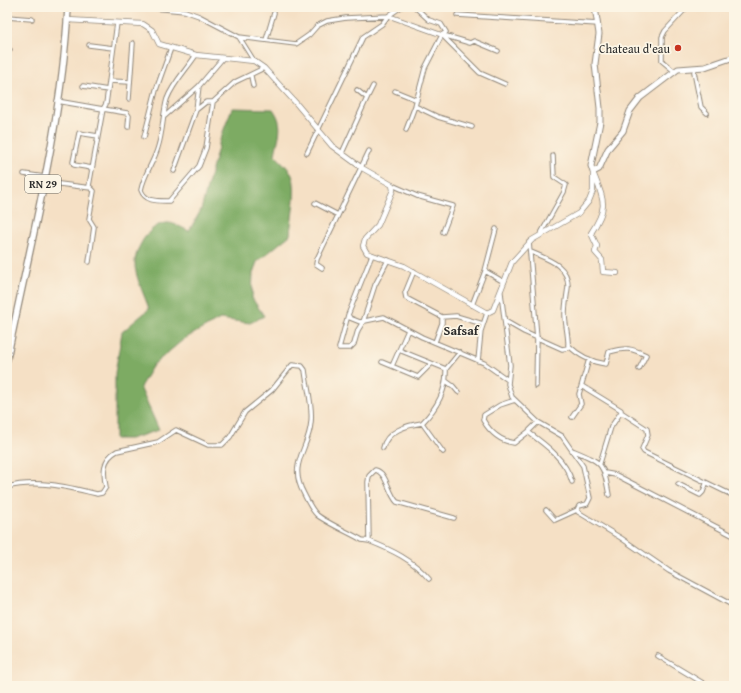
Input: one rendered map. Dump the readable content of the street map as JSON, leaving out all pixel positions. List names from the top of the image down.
{
  "streets": {
    "main road": ["RN 29"]
  },
  "districts": ["Safsaf"],
  "places": ["Chateau d'eau"]
}
